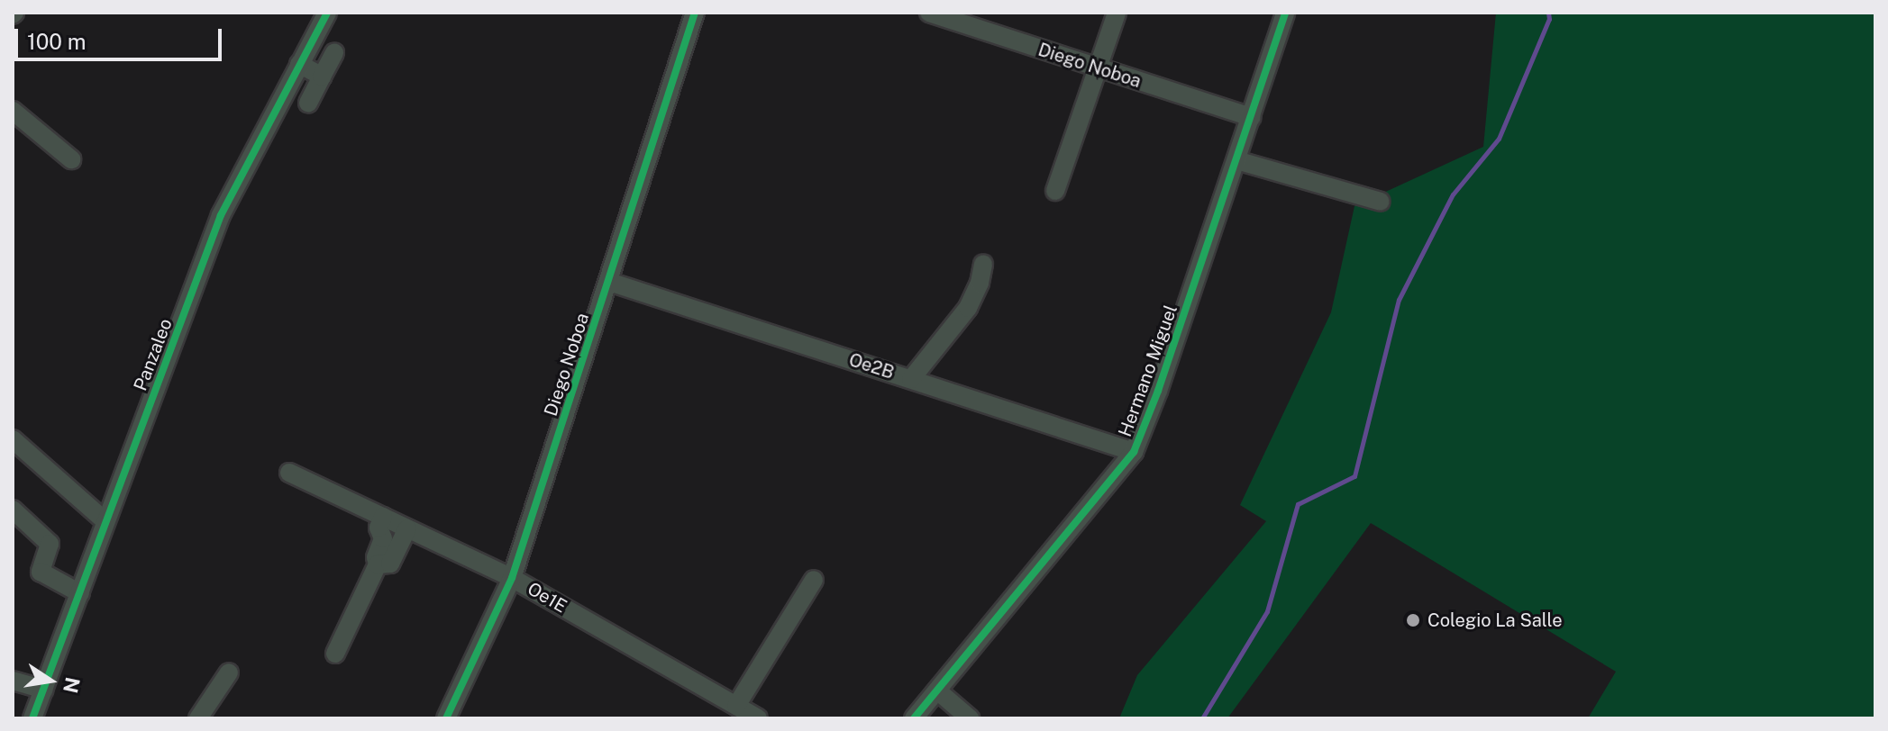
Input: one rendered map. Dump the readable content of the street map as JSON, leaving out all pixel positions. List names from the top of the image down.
{
  "streets": {
    "street": [
      "Diego Noboa",
      "Panzaleo",
      "Oe2B",
      "Hermano Miguel",
      "Oe1E"
    ]
  },
  "crossings": [
    ["Diego Noboa", "Oe2B"],
    ["Diego Noboa", "Hermano Miguel"],
    ["Diego Noboa", "Oe1E"],
    ["Oe2B", "Hermano Miguel"]
  ],
  "places": ["Colegio La Salle"],
  "scale_bar": "100 m",
  "north": "right"
}
